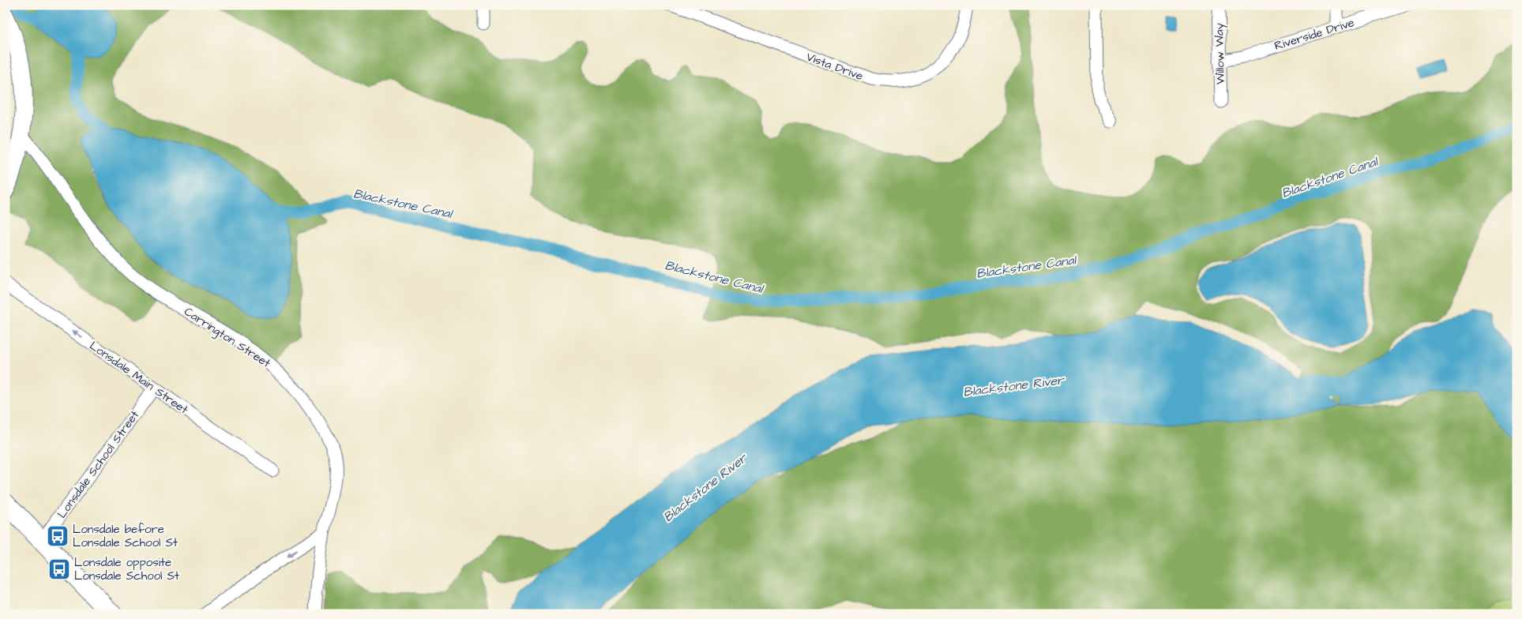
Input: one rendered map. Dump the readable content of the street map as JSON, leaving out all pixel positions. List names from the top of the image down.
{
  "streets": {
    "street": [
      "Riverside Drive",
      "Willow Way",
      "Vista Drive",
      "Carrington Street",
      "Lonsdale Main Street",
      "Lonsdale School Street"
    ]
  },
  "crossings": [
    ["Riverside Drive", "Willow Way"],
    ["Lonsdale Main Street", "Lonsdale School Street"]
  ],
  "one_way": ["Lonsdale Main Street"],
  "water": ["Blackstone Canal", "Blackstone River"],
  "places": {
    "bus stop": ["Lonsdale before Lonsdale School St", "Lonsdale opposite Lonsdale School St"]
  }
}
